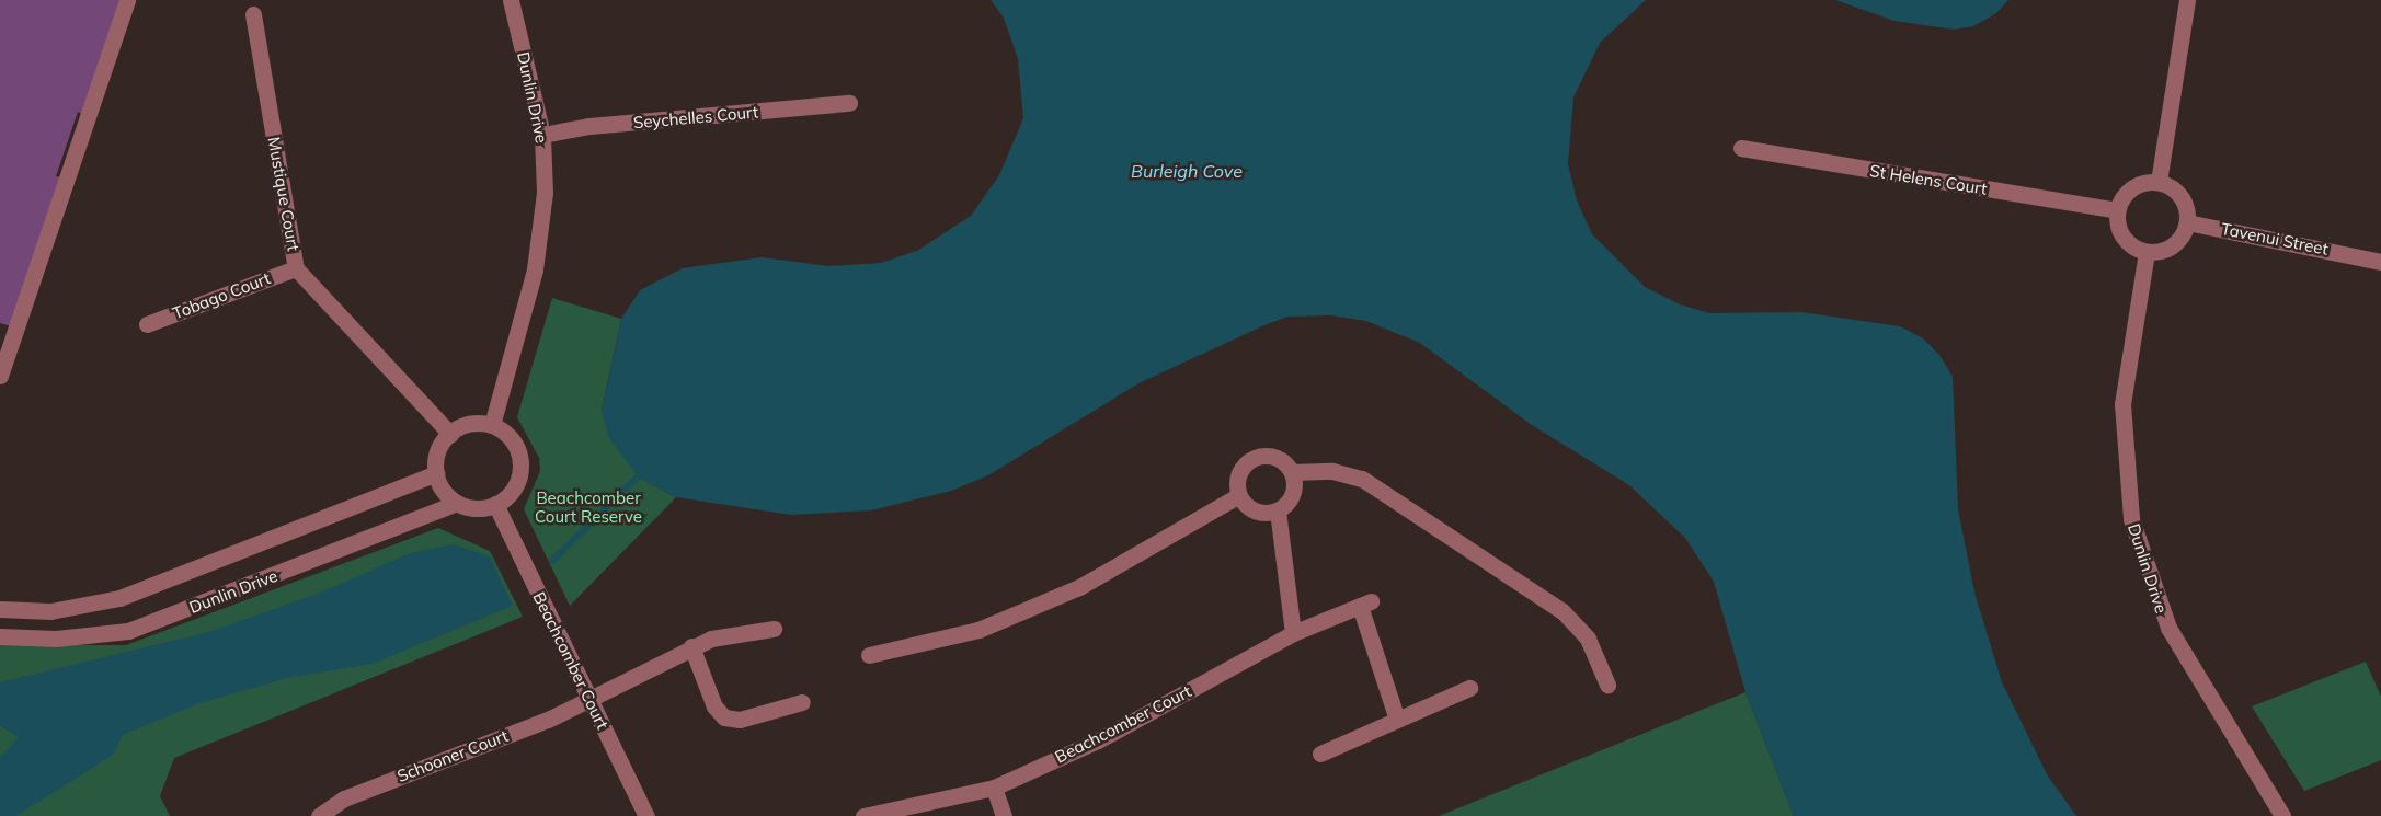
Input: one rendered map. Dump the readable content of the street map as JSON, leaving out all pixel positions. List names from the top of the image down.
{
  "streets": {
    "street": [
      "Dunlin Drive",
      "Seychelles Court",
      "St Helens Court",
      "Mustique Court",
      "Tavenui Street",
      "Tobago Court",
      "Beachcomber Court",
      "Schooner Court"
    ]
  },
  "crossings": [
    ["Dunlin Drive", "Seychelles Court"],
    ["Dunlin Drive", "St Helens Court"],
    ["Dunlin Drive", "Mustique Court"],
    ["Dunlin Drive", "Tavenui Street"],
    ["Dunlin Drive", "Beachcomber Court"],
    ["St Helens Court", "Tavenui Street"],
    ["Mustique Court", "Tobago Court"],
    ["Mustique Court", "Beachcomber Court"],
    ["Beachcomber Court", "Schooner Court"]
  ],
  "water": ["Burleigh Cove"],
  "parks": ["Beachcomber Court Reserve"]
}
